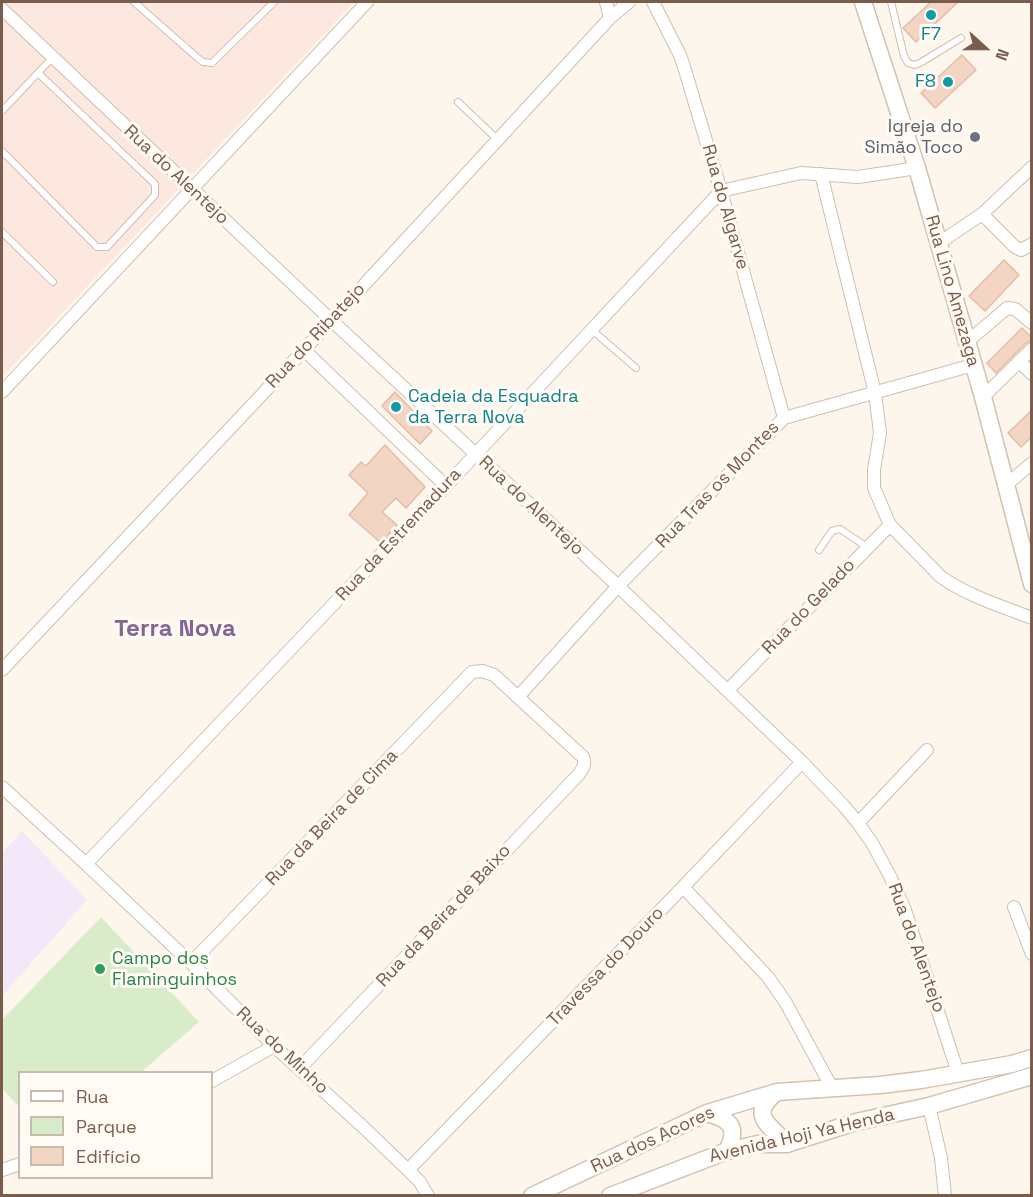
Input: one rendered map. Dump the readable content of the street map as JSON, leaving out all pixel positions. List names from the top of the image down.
{
  "streets": {
    "main road": ["Rua Lino Amezaga", "Avenida Hoji Ya Henda", "Rua dos Acores"],
    "street": [
      "Rua do Alentejo",
      "Rua do Algarve",
      "Rua do Ribatejo",
      "Rua Tras os Montes",
      "Rua da Estremadura",
      "Rua do Gelado",
      "Rua da Beira de Cima",
      "Rua da Beira de Baixo",
      "Travessa do Douro",
      "Rua do Minho"
    ]
  },
  "crossings": [
    ["Rua do Alentejo", "Rua do Ribatejo"],
    ["Rua do Alentejo", "Rua Tras os Montes"],
    ["Rua do Alentejo", "Rua da Estremadura"],
    ["Rua do Alentejo", "Rua do Gelado"],
    ["Rua do Alentejo", "Travessa do Douro"],
    ["Rua do Alentejo", "Avenida Hoji Ya Henda"],
    ["Rua do Algarve", "Rua Tras os Montes"],
    ["Rua do Algarve", "Rua da Estremadura"],
    ["Rua Lino Amezaga", "Rua Tras os Montes"],
    ["Rua Tras os Montes", "Rua da Beira de Cima"],
    ["Rua Tras os Montes", "Rua da Beira de Baixo"],
    ["Rua da Estremadura", "Rua do Minho"],
    ["Rua da Beira de Cima", "Rua da Beira de Baixo"],
    ["Rua da Beira de Cima", "Rua do Minho"],
    ["Rua da Beira de Baixo", "Rua do Minho"],
    ["Travessa do Douro", "Rua do Minho"],
    ["Avenida Hoji Ya Henda", "Rua dos Acores"]
  ],
  "districts": ["Terra Nova"],
  "places": [
    "F7",
    "F8",
    "Igreja do Simão Toco",
    "Cadeia da Esquadra da Terra Nova",
    "Campo dos Flaminguinhos"
  ],
  "legend": ["Rua", "Parque", "Edifício"],
  "north": "right"
}
